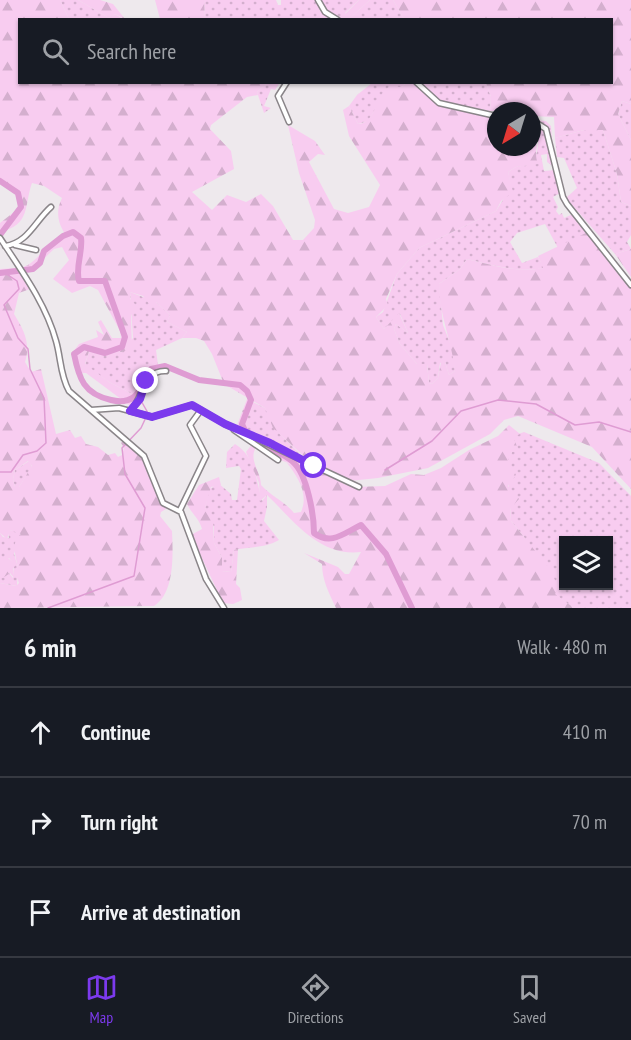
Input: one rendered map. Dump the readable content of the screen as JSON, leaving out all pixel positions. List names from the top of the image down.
{
  "north": "bottom left",
  "page": {
    "search": "Search here",
    "heading": ["6 min", "Walk · 480 m"],
    "list": [
      ["Continue", "410 m"],
      ["Turn right", "70 m"],
      "Arrive at destination"
    ],
    "nav": ["Map", "Directions", "Saved"]
  }
}
